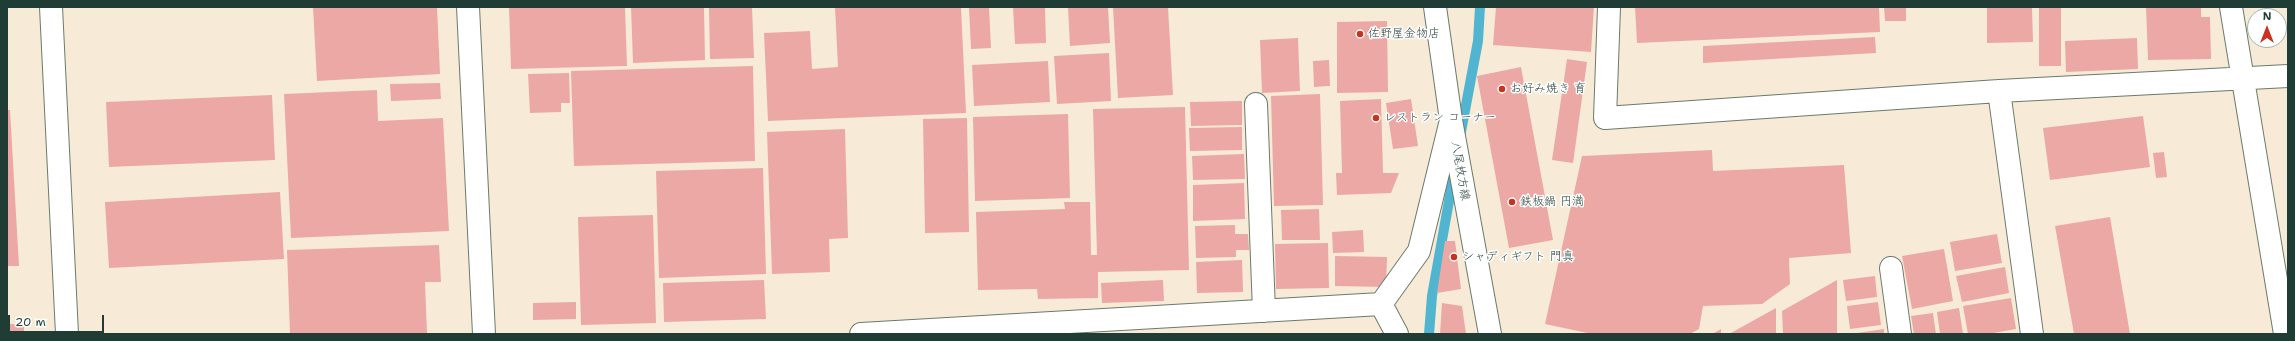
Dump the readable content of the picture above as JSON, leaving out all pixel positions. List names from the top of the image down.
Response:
{
  "streets": {
    "street": ["八尾枚方線"]
  },
  "places": [
    "佐野屋金物店",
    "お好み焼き 育",
    "レストラン コーナー",
    "鉄板鍋 円満",
    "シャディギフト 門真"
  ],
  "scale_bar": "20 m",
  "north": "top"
}
